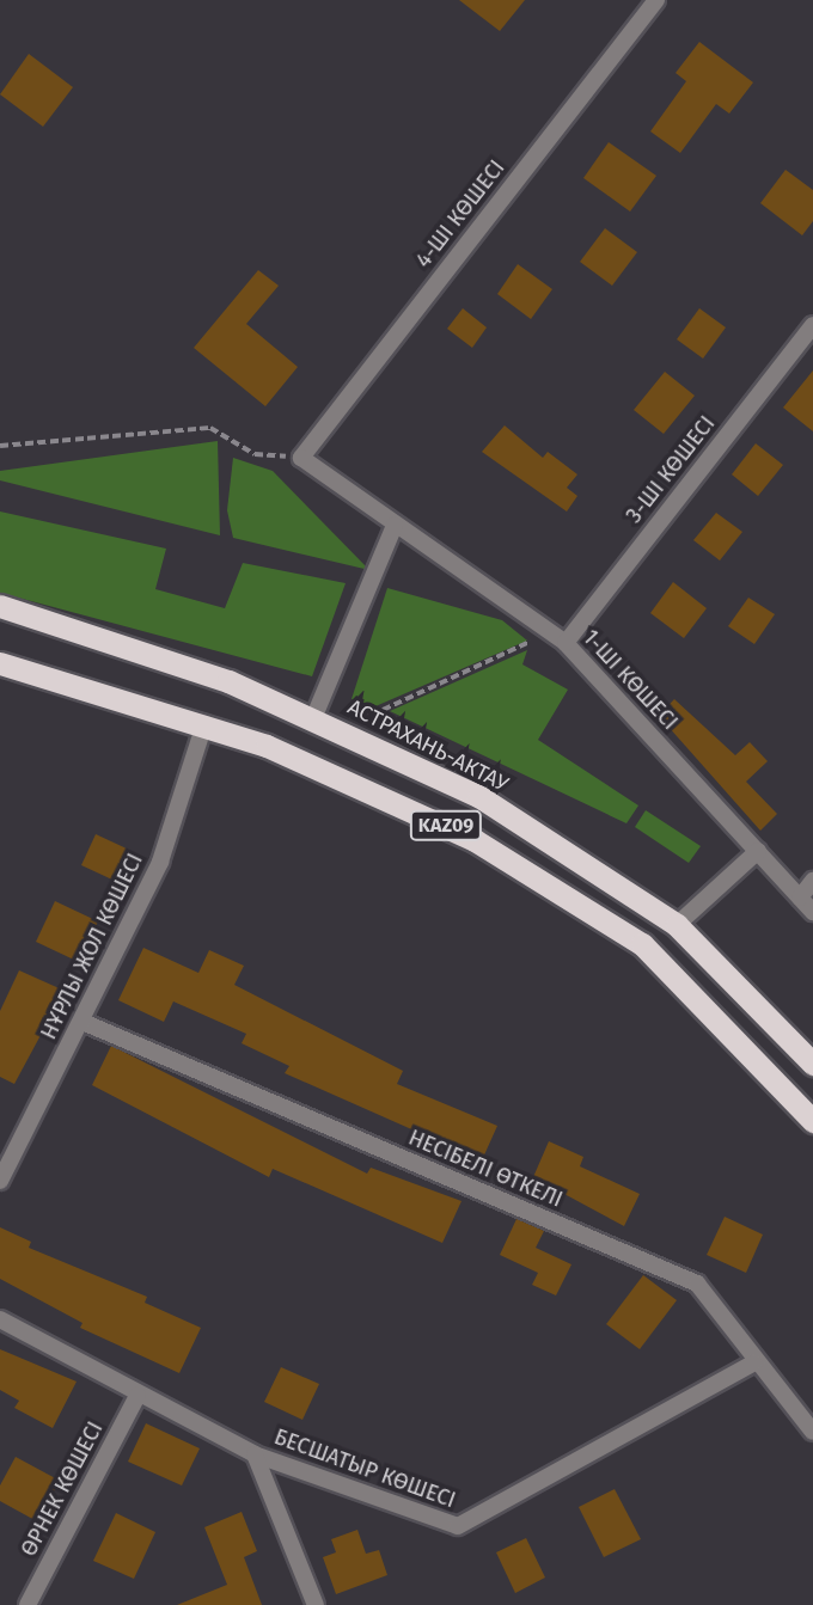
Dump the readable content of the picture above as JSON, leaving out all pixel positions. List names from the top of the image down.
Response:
{
  "streets": {
    "highway": ["АСТРАХАНЬ-АКТАУ", "KAZ09"],
    "street": [
      "4-ШI КӨШЕСІ",
      "3-ШI КӨШЕСІ",
      "1-ШI КӨШЕСІ",
      "НҰРЛЫ ЖОЛ КӨШЕСІ",
      "НЕСІБЕЛІ ӨТКЕЛІ",
      "БЕСШАТЫР КӨШЕСІ",
      "ӨРНЕК КӨШЕСІ"
    ]
  },
  "crossings": [
    ["4-ШI КӨШЕСІ", "1-ШI КӨШЕСІ"],
    ["3-ШI КӨШЕСІ", "1-ШI КӨШЕСІ"],
    ["KAZ09", "НҰРЛЫ ЖОЛ КӨШЕСІ"],
    ["НҰРЛЫ ЖОЛ КӨШЕСІ", "НЕСІБЕЛІ ӨТКЕЛІ"],
    ["НЕСІБЕЛІ ӨТКЕЛІ", "БЕСШАТЫР КӨШЕСІ"],
    ["БЕСШАТЫР КӨШЕСІ", "ӨРНЕК КӨШЕСІ"]
  ]
}
